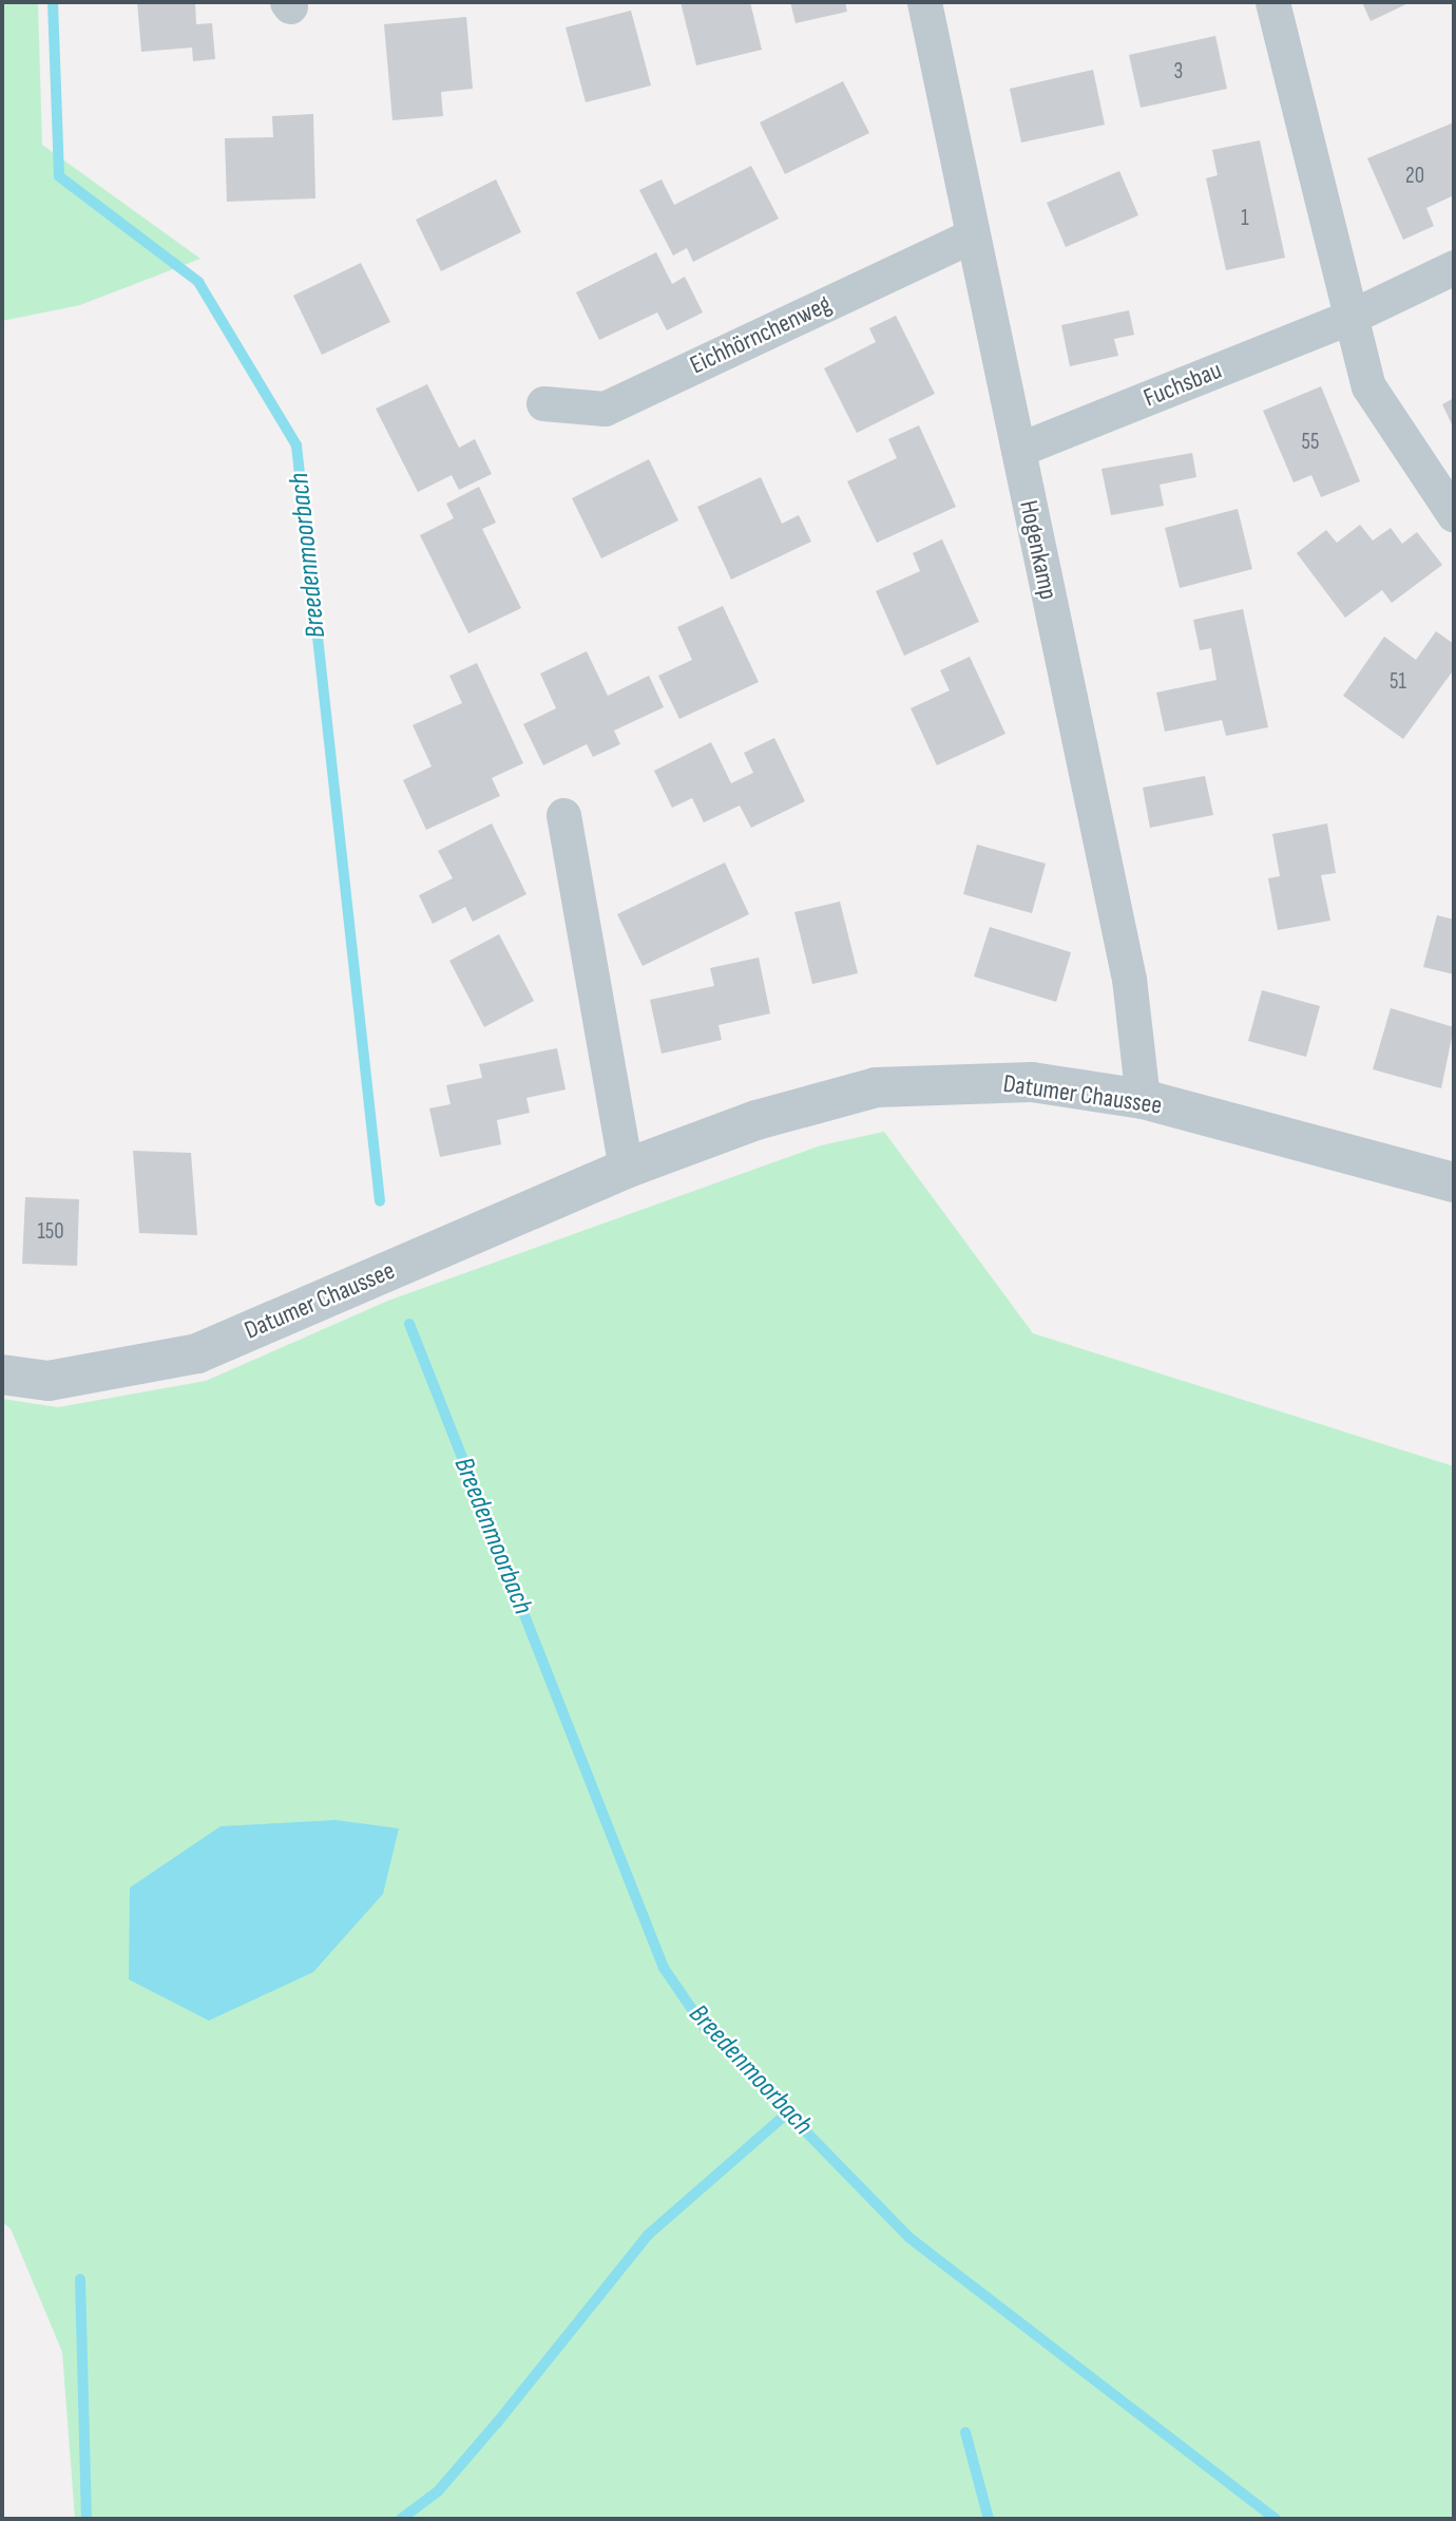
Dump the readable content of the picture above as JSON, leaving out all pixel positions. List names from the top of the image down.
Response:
{
  "streets": {
    "street": [
      "Eichhörnchenweg",
      "Fuchsbau",
      "Hogenkamp",
      "Datumer Chaussee"
    ]
  },
  "crossings": [
    ["Eichhörnchenweg", "Hogenkamp"],
    ["Fuchsbau", "Hogenkamp"],
    ["Hogenkamp", "Datumer Chaussee"]
  ],
  "water": ["Breedenmoorbach"],
  "house_numbers": [
    "3",
    "20",
    "1",
    "55",
    "51",
    "150"
  ]
}
